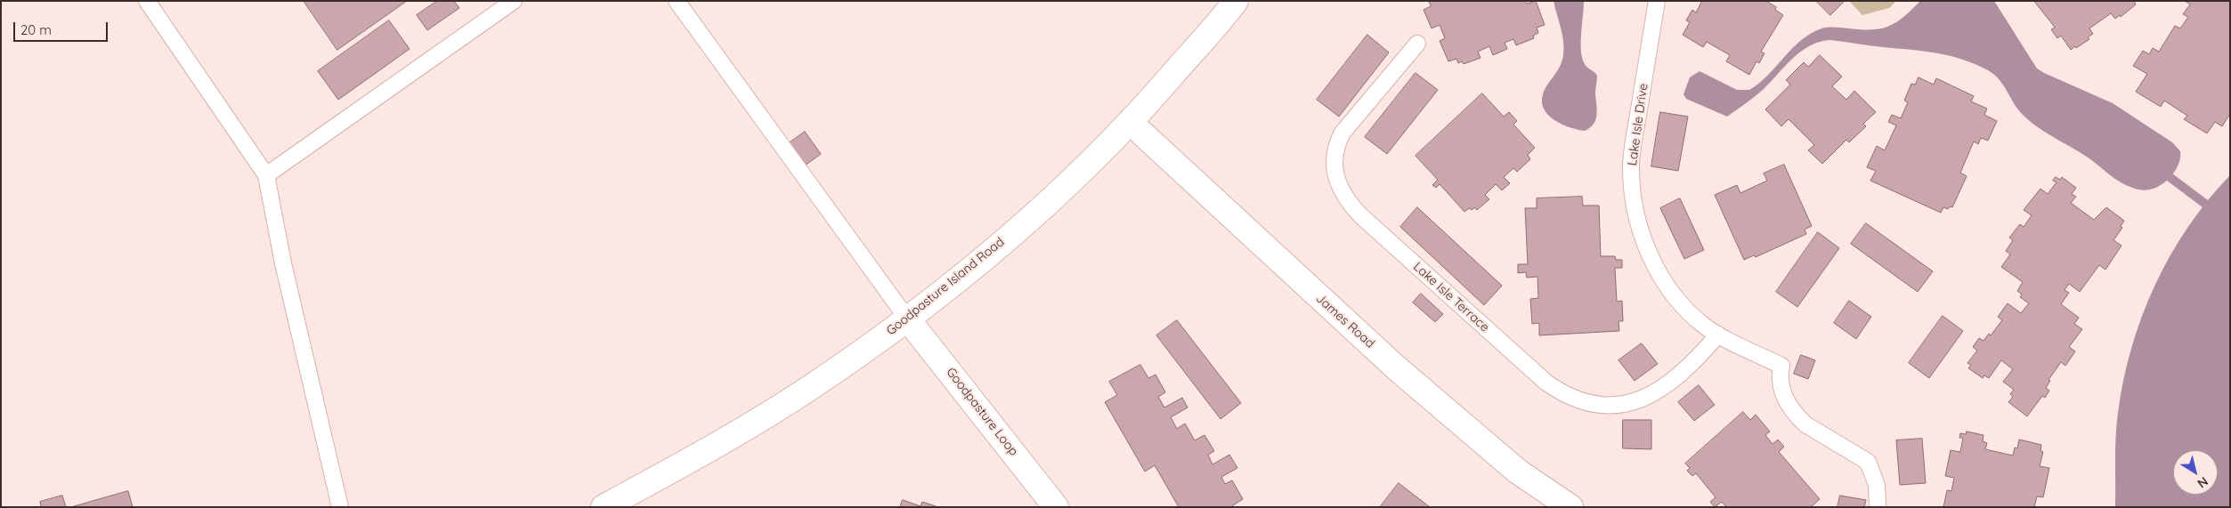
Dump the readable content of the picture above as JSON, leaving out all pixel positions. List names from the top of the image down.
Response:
{
  "streets": {
    "street": ["Goodpasture Island Road", "James Road", "Goodpasture Loop"],
    "lane": ["Lake Isle Drive", "Lake Isle Terrace"]
  },
  "crossings": [
    ["Lake Isle Drive", "Lake Isle Terrace"],
    ["Goodpasture Island Road", "James Road"],
    ["Goodpasture Island Road", "Goodpasture Loop"]
  ],
  "scale_bar": "20 m",
  "north": "bottom right"
}
